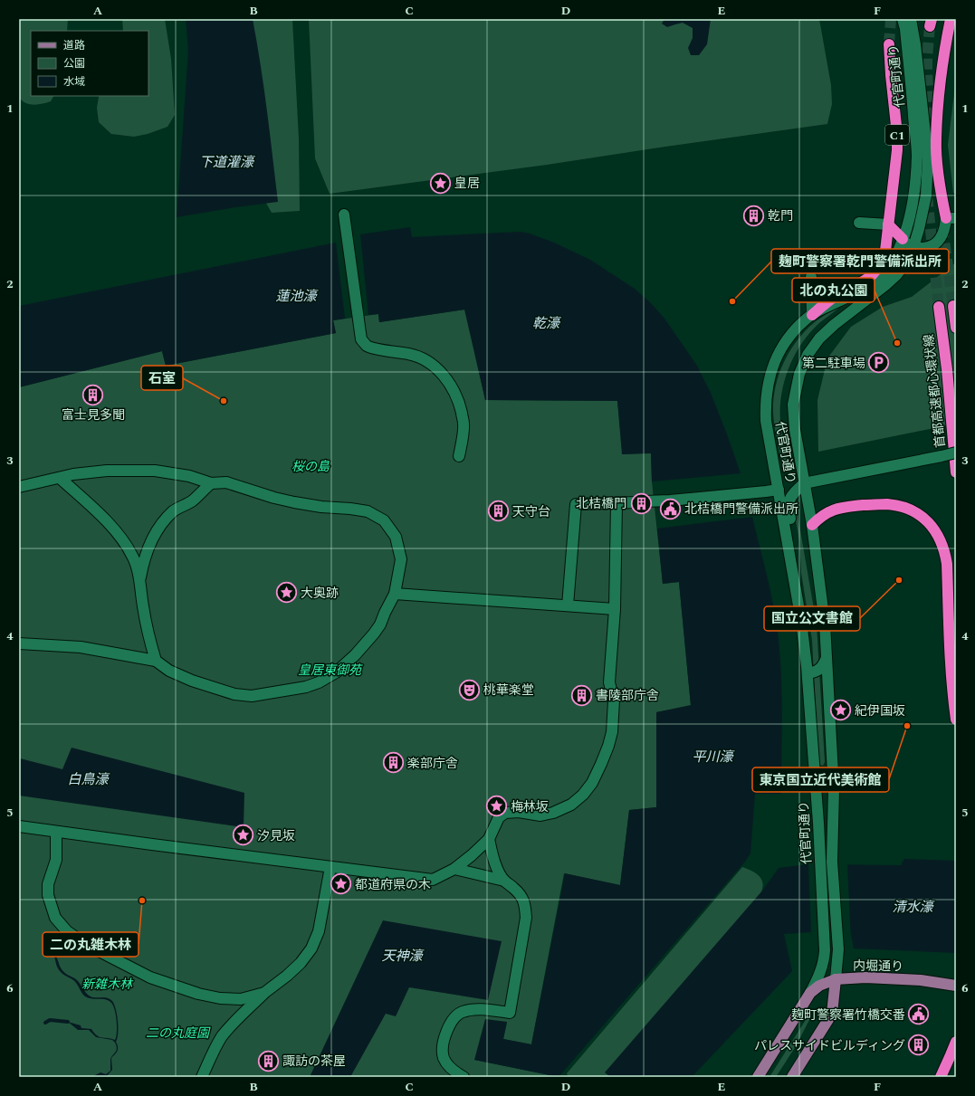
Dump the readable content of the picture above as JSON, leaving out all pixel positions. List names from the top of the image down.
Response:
{
  "streets": {
    "highway": ["C1", "首都高速都心環状線"],
    "main road": ["内堀通り"],
    "street": ["代官町通り"]
  },
  "crossings": [
    ["代官町通り", "C1"],
    ["代官町通り", "内堀通り"]
  ],
  "water": [
    "下道灌濠",
    "蓮池濠",
    "乾濠",
    "平川濠",
    "白鳥濠",
    "清水濠",
    "天神濠"
  ],
  "parks": [
    "桜の島",
    "皇居東御苑",
    "新雑木林",
    "二の丸庭園"
  ],
  "places": {
    "place": [
      "皇居",
      "大奥跡",
      "紀伊国坂",
      "梅林坂",
      "汐見坂",
      "都道府県の木"
    ],
    "building": [
      "乾門",
      "富士見多聞",
      "北桔橋門",
      "天守台",
      "書陵部庁舎",
      "楽部庁舎",
      "パレスサイドビルディング",
      "諏訪の茶屋"
    ],
    "other": [
      "麹町警察署乾門警備派出所",
      "北の丸公園",
      "石室",
      "国立公文書館",
      "東京国立近代美術館",
      "二の丸雑木林"
    ],
    "parking": ["第二駐車場"],
    "public building": ["北桔橋門警備派出所", "麹町警察署竹橋交番"],
    "theatre": ["桃華楽堂"]
  },
  "legend": ["道路", "公園", "水域"],
  "grid": {
    "columns": [
      "A",
      "B",
      "C",
      "D",
      "E",
      "F"
    ],
    "rows": [
      "1",
      "2",
      "3",
      "4",
      "5",
      "6"
    ]
  }
}
